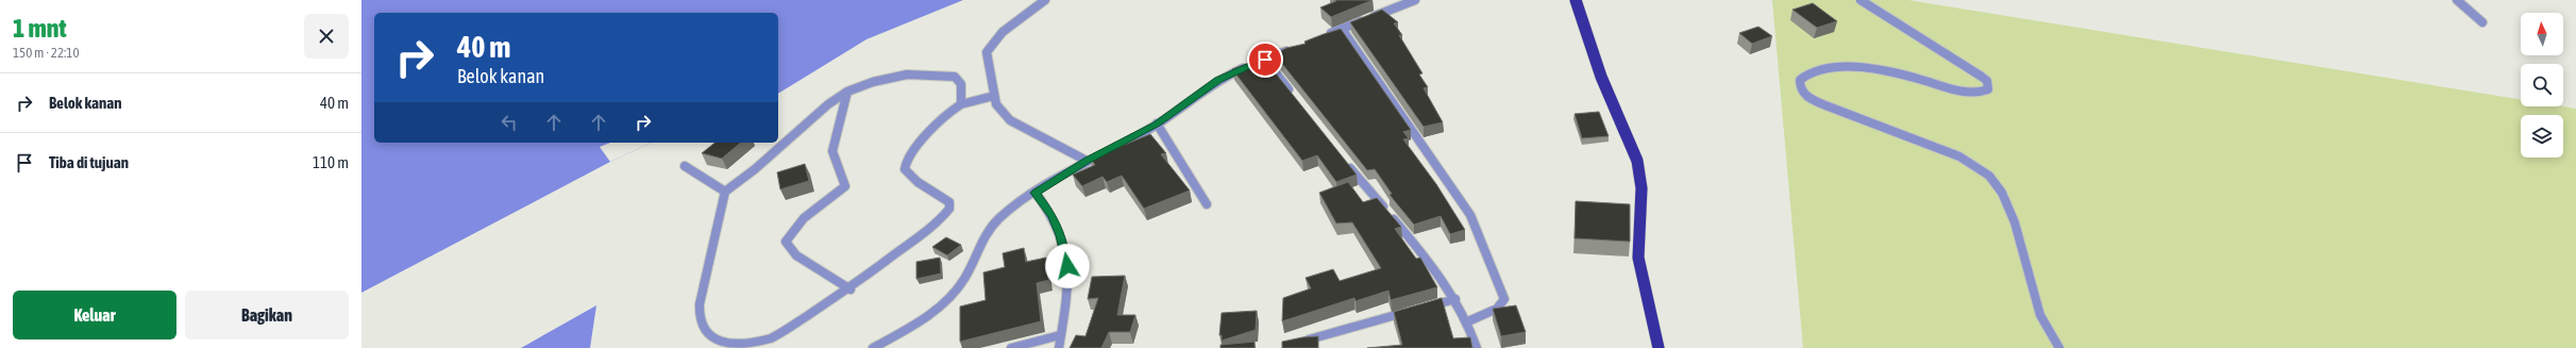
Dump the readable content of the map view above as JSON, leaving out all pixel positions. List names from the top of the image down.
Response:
{
  "north": "top",
  "page": {
    "heading": ["1 mnt", "150 m · 22:10"],
    "turn": ["40 m", "Belok kanan"],
    "list": [
      {
        "name": "Belok kanan",
        "value": "40 m"
      },
      {
        "name": "Tiba di tujuan",
        "value": "110 m"
      }
    ],
    "buttons": ["Keluar", "Bagikan"]
  }
}
